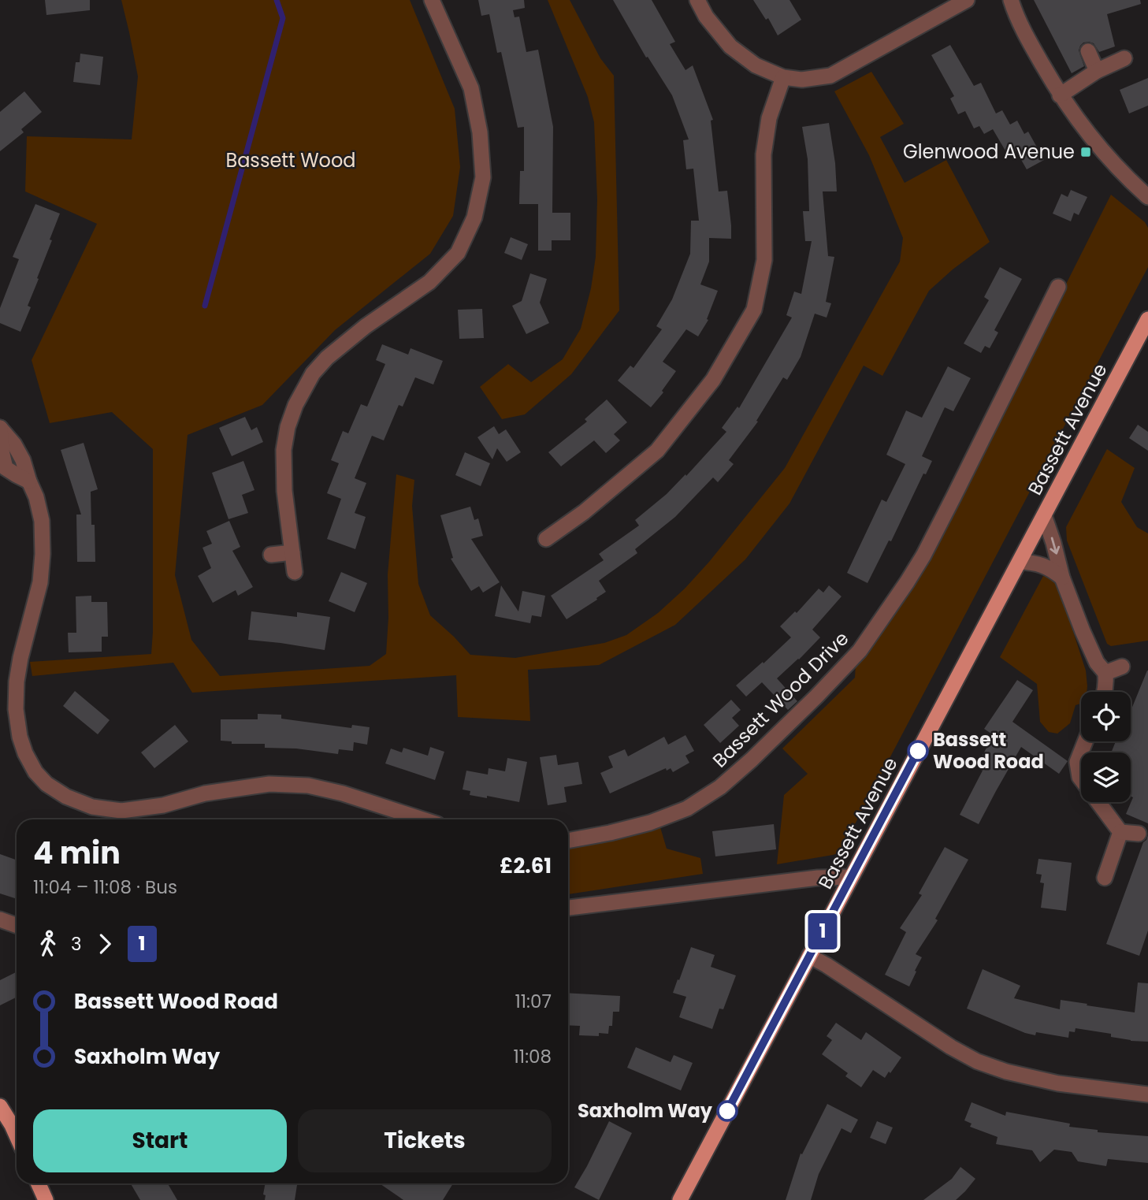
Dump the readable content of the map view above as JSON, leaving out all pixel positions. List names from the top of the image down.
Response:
{
  "streets": {
    "main road": ["Bassett Avenue"],
    "street": ["Bassett Wood Drive"]
  },
  "parks": ["Bassett Wood"],
  "places": {
    "transit": ["Glenwood Avenue"],
    "other": ["Bassett Wood Road", "Saxholm Way"]
  },
  "lines": ["bus line 1"],
  "page": {
    "on_map": "1",
    "heading": ["4 min", "11:04 – 11:08 · Bus", "£2.61"],
    "legs": ["3", "1"],
    "list": [
      {
        "name": "Bassett Wood Road",
        "value": "11:07"
      },
      {
        "name": "Saxholm Way",
        "value": "11:08"
      }
    ],
    "buttons": ["Start", "Tickets"]
  }
}
